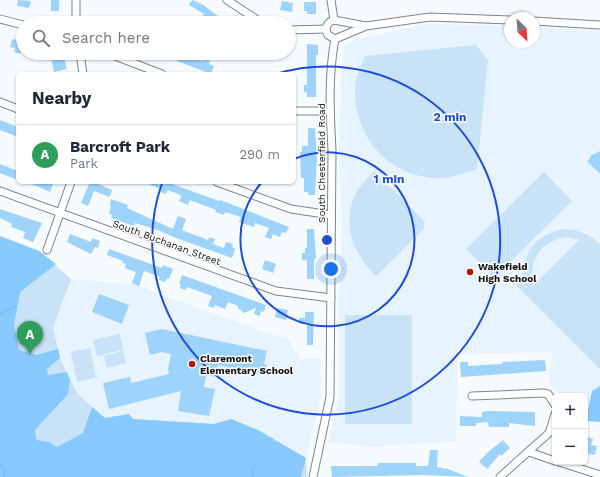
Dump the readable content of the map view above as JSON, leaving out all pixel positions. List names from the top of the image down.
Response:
{
  "streets": {
    "street": ["South Chesterfield Road", "South Buchanan Street"]
  },
  "crossings": [
    ["South Chesterfield Road", "South Buchanan Street"]
  ],
  "places": ["Wakefield High School", "Claremont Elementary School"],
  "north": "bottom right",
  "page": {
    "search": "Search here",
    "heading": "Nearby",
    "list": [
      {
        "mark": "A",
        "name": "Barcroft Park",
        "note": "Park",
        "value": "290 m"
      }
    ],
    "pins": "A",
    "map_buttons": ["+", "−"]
  },
  "rings": ["2 min", "1 min"]
}
